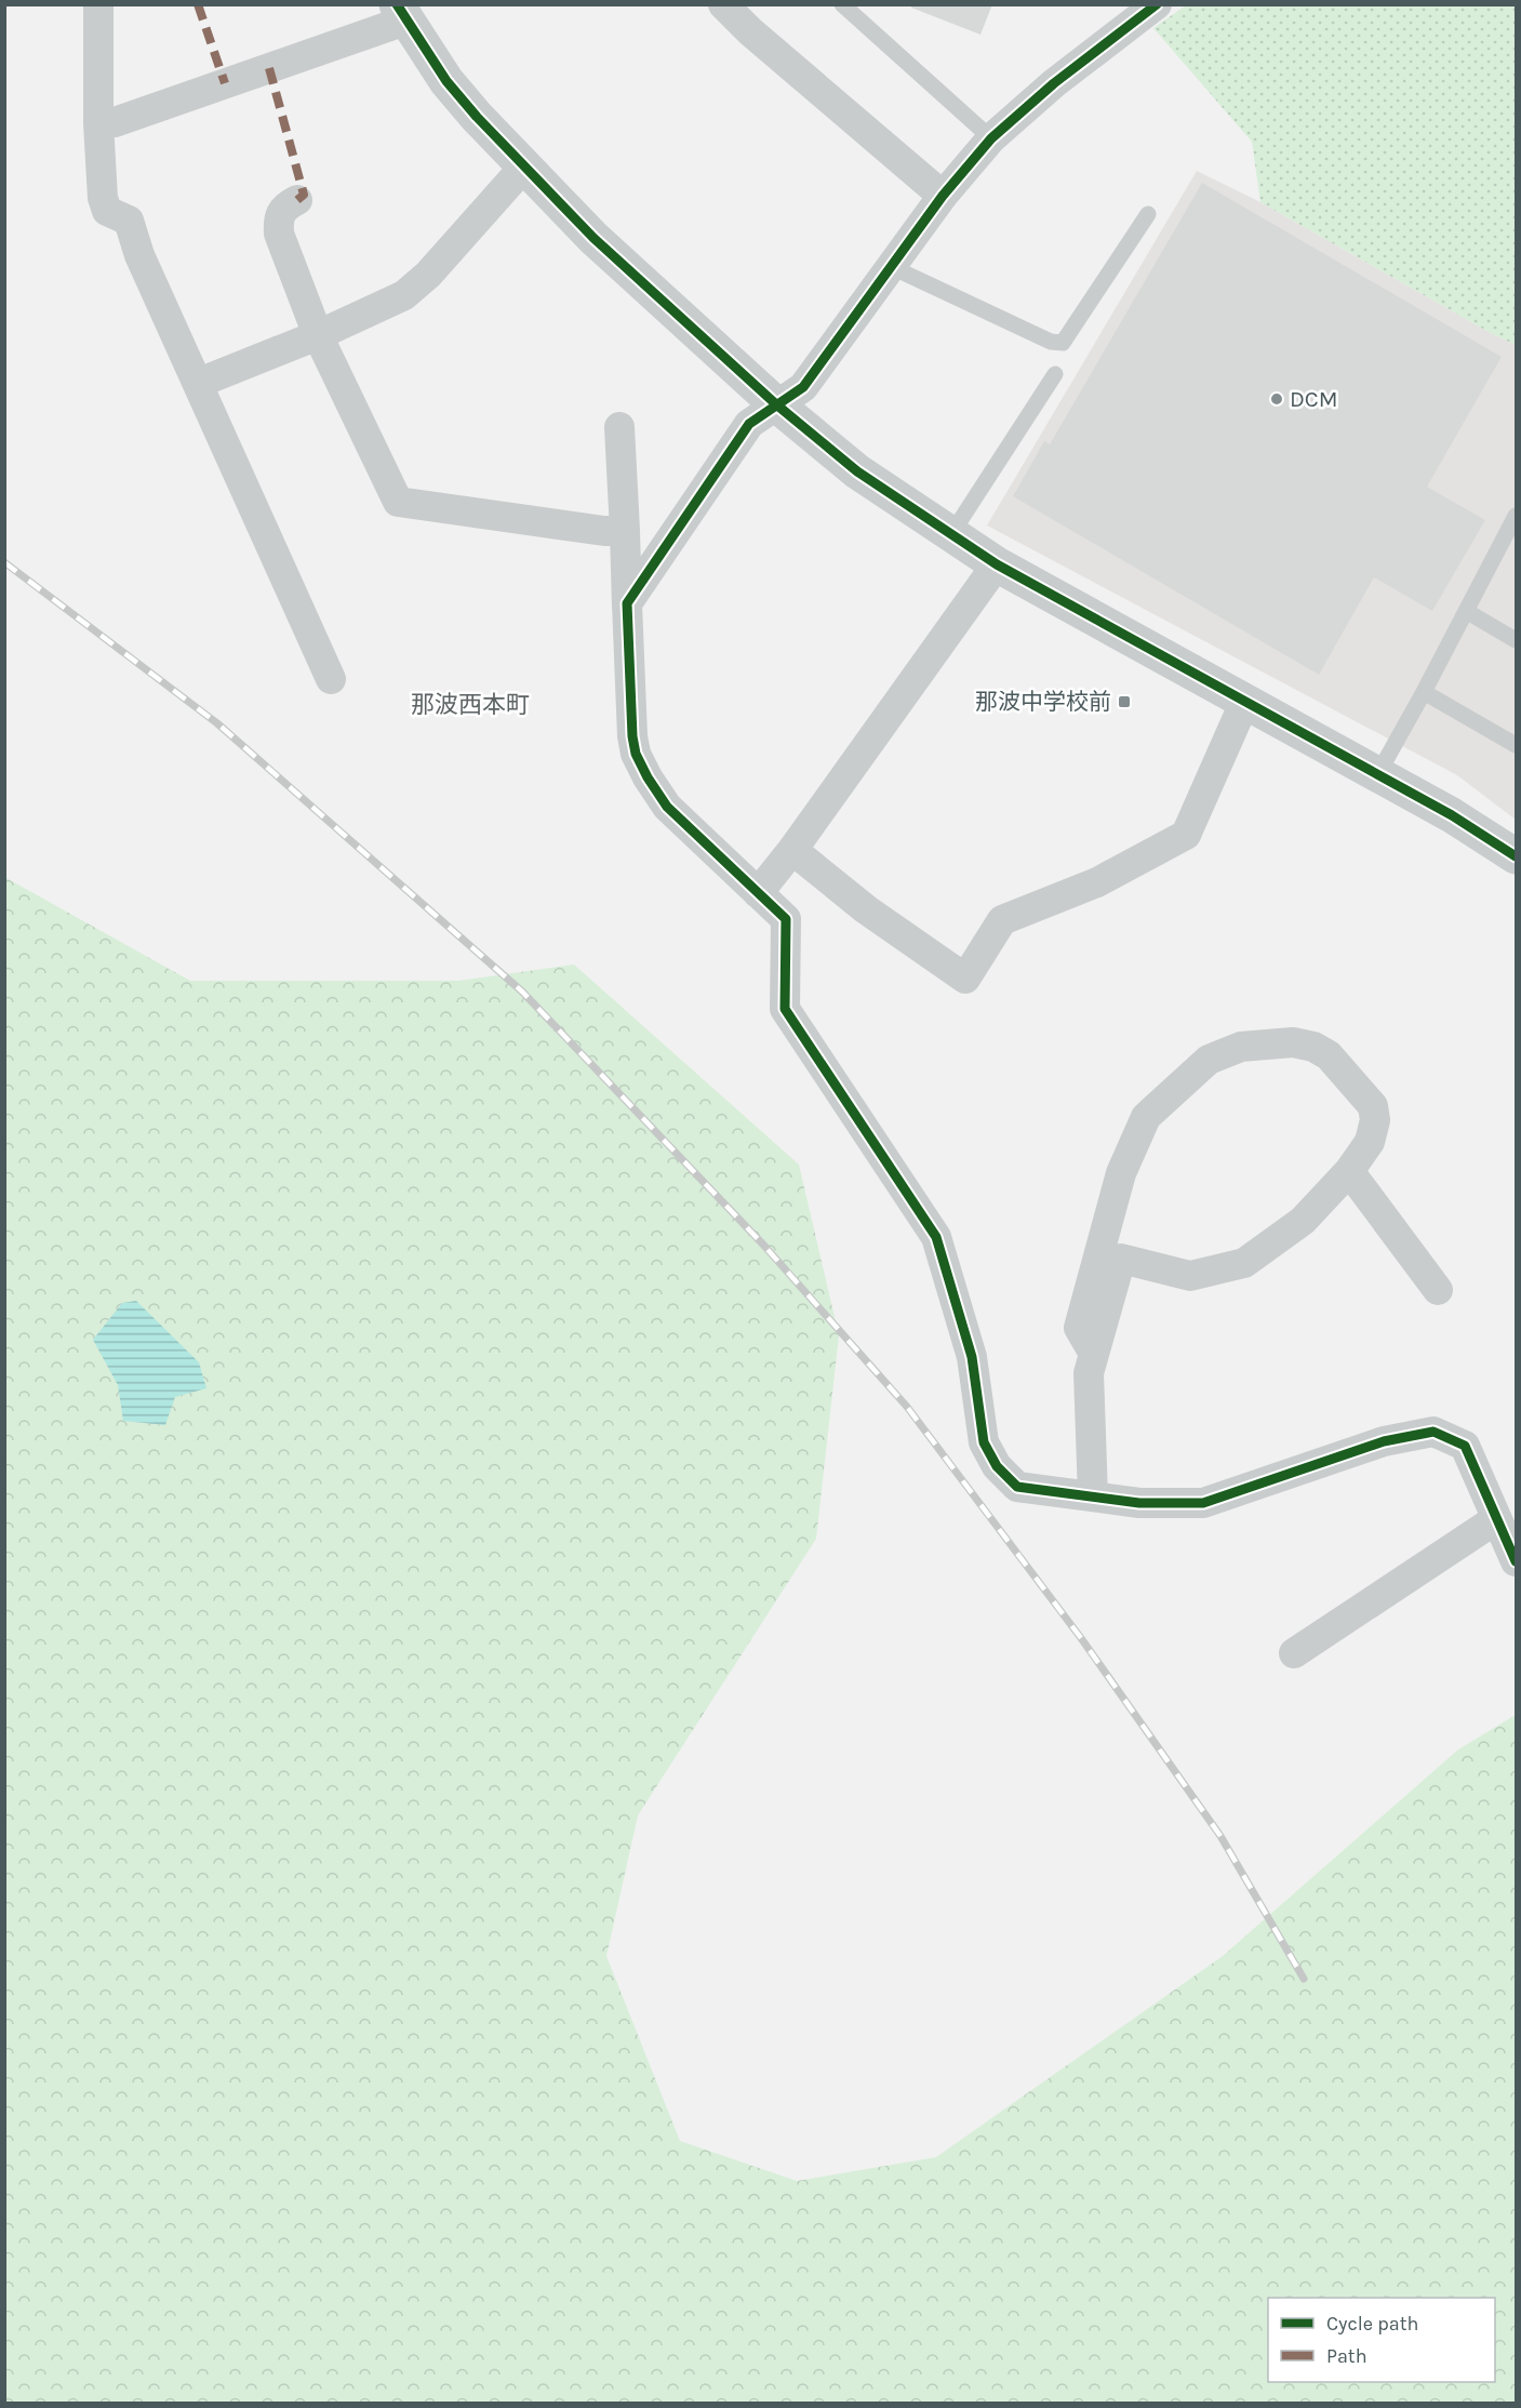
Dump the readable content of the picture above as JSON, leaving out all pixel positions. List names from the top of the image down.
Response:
{
  "districts": ["那波西本町"],
  "places": {
    "other": ["DCM"],
    "transit": ["那波中学校前"]
  },
  "legend": ["Cycle path", "Path"]
}
